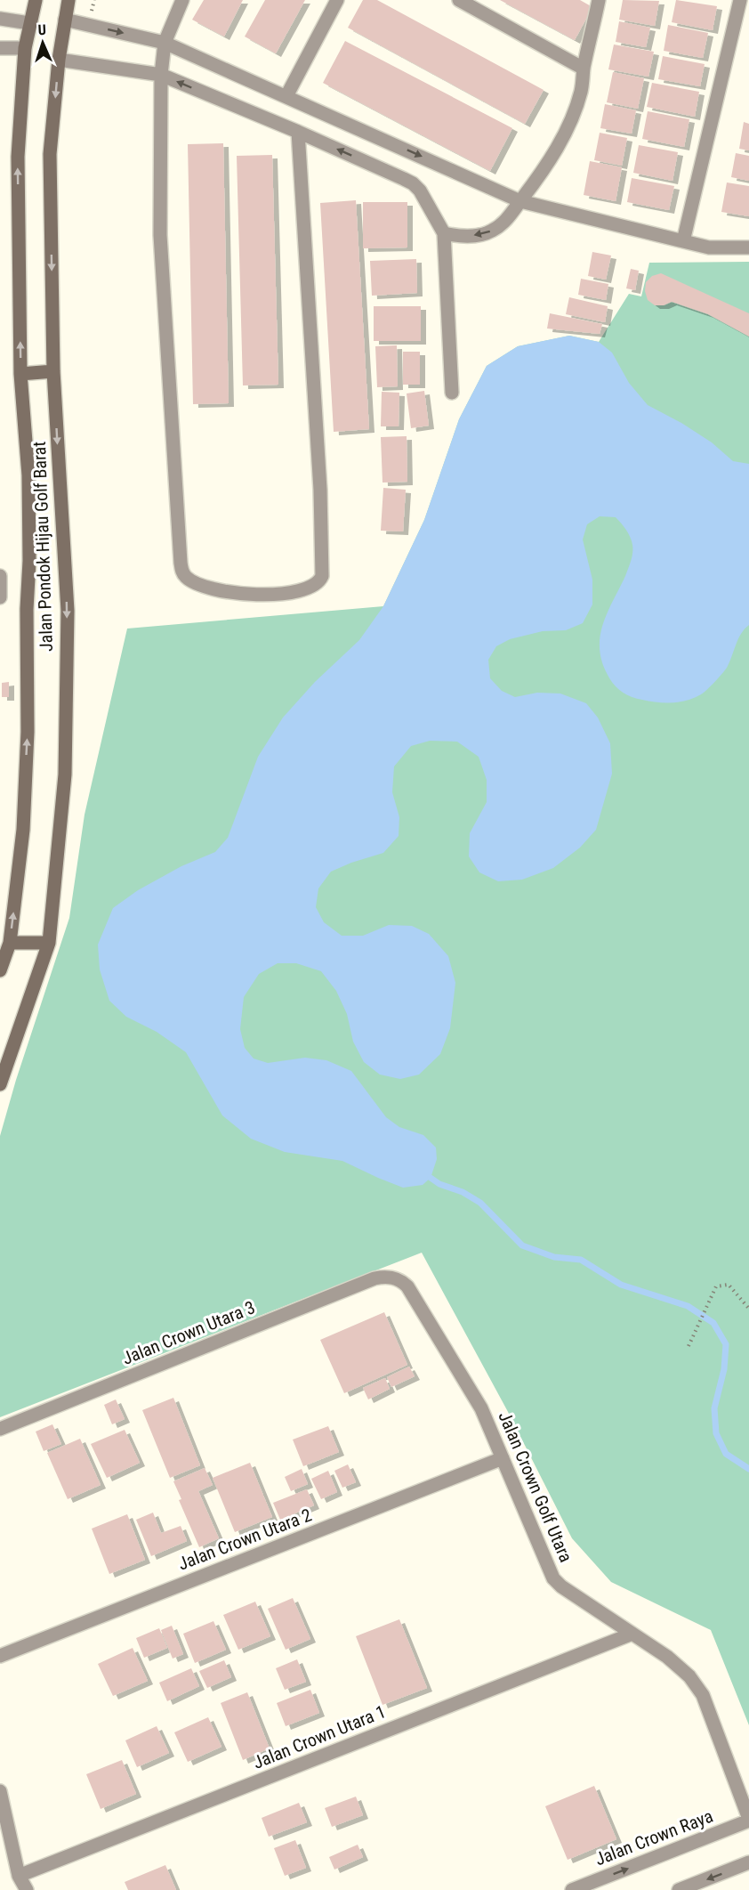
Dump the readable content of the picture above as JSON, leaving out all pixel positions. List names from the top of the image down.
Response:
{
  "streets": {
    "street": [
      "Jalan Pondok Hijau Golf Barat",
      "Jalan Crown Utara 3",
      "Jalan Crown Golf Utara",
      "Jalan Crown Utara 2",
      "Jalan Crown Utara 1",
      "Jalan Crown Raya"
    ]
  },
  "crossings": [
    ["Jalan Crown Utara 3", "Jalan Crown Golf Utara"],
    ["Jalan Crown Golf Utara", "Jalan Crown Utara 2"],
    ["Jalan Crown Golf Utara", "Jalan Crown Utara 1"],
    ["Jalan Crown Golf Utara", "Jalan Crown Raya"]
  ],
  "north": "top"
}
